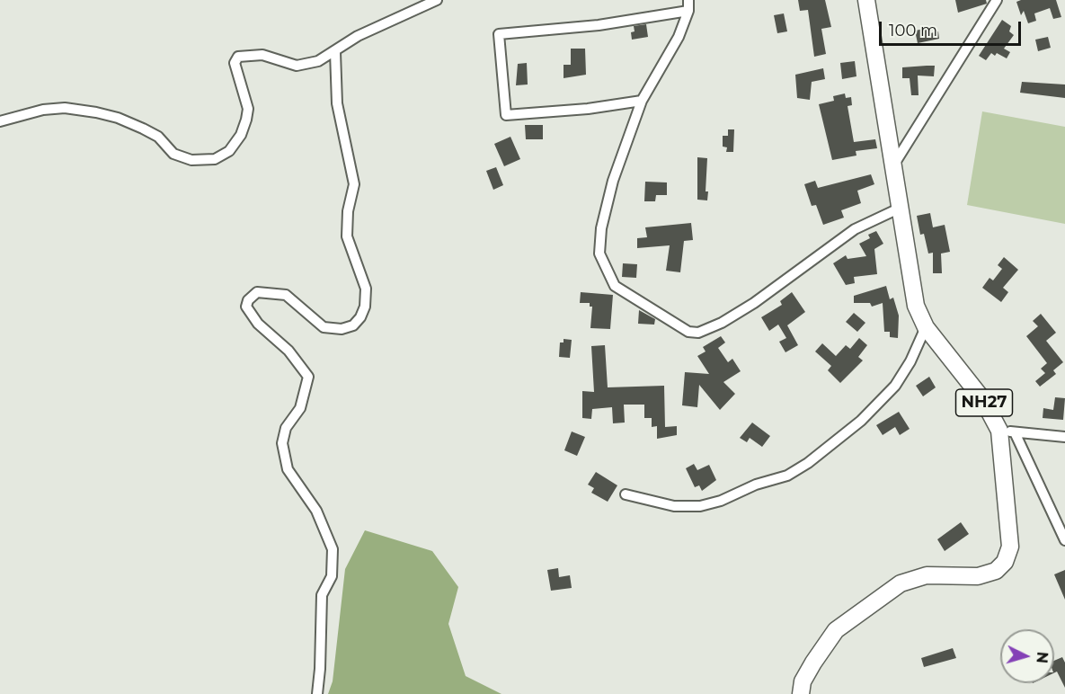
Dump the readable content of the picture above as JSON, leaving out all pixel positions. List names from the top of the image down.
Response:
{
  "streets": {
    "highway": ["NH27"]
  },
  "scale_bar": "100 m",
  "north": "right"
}
